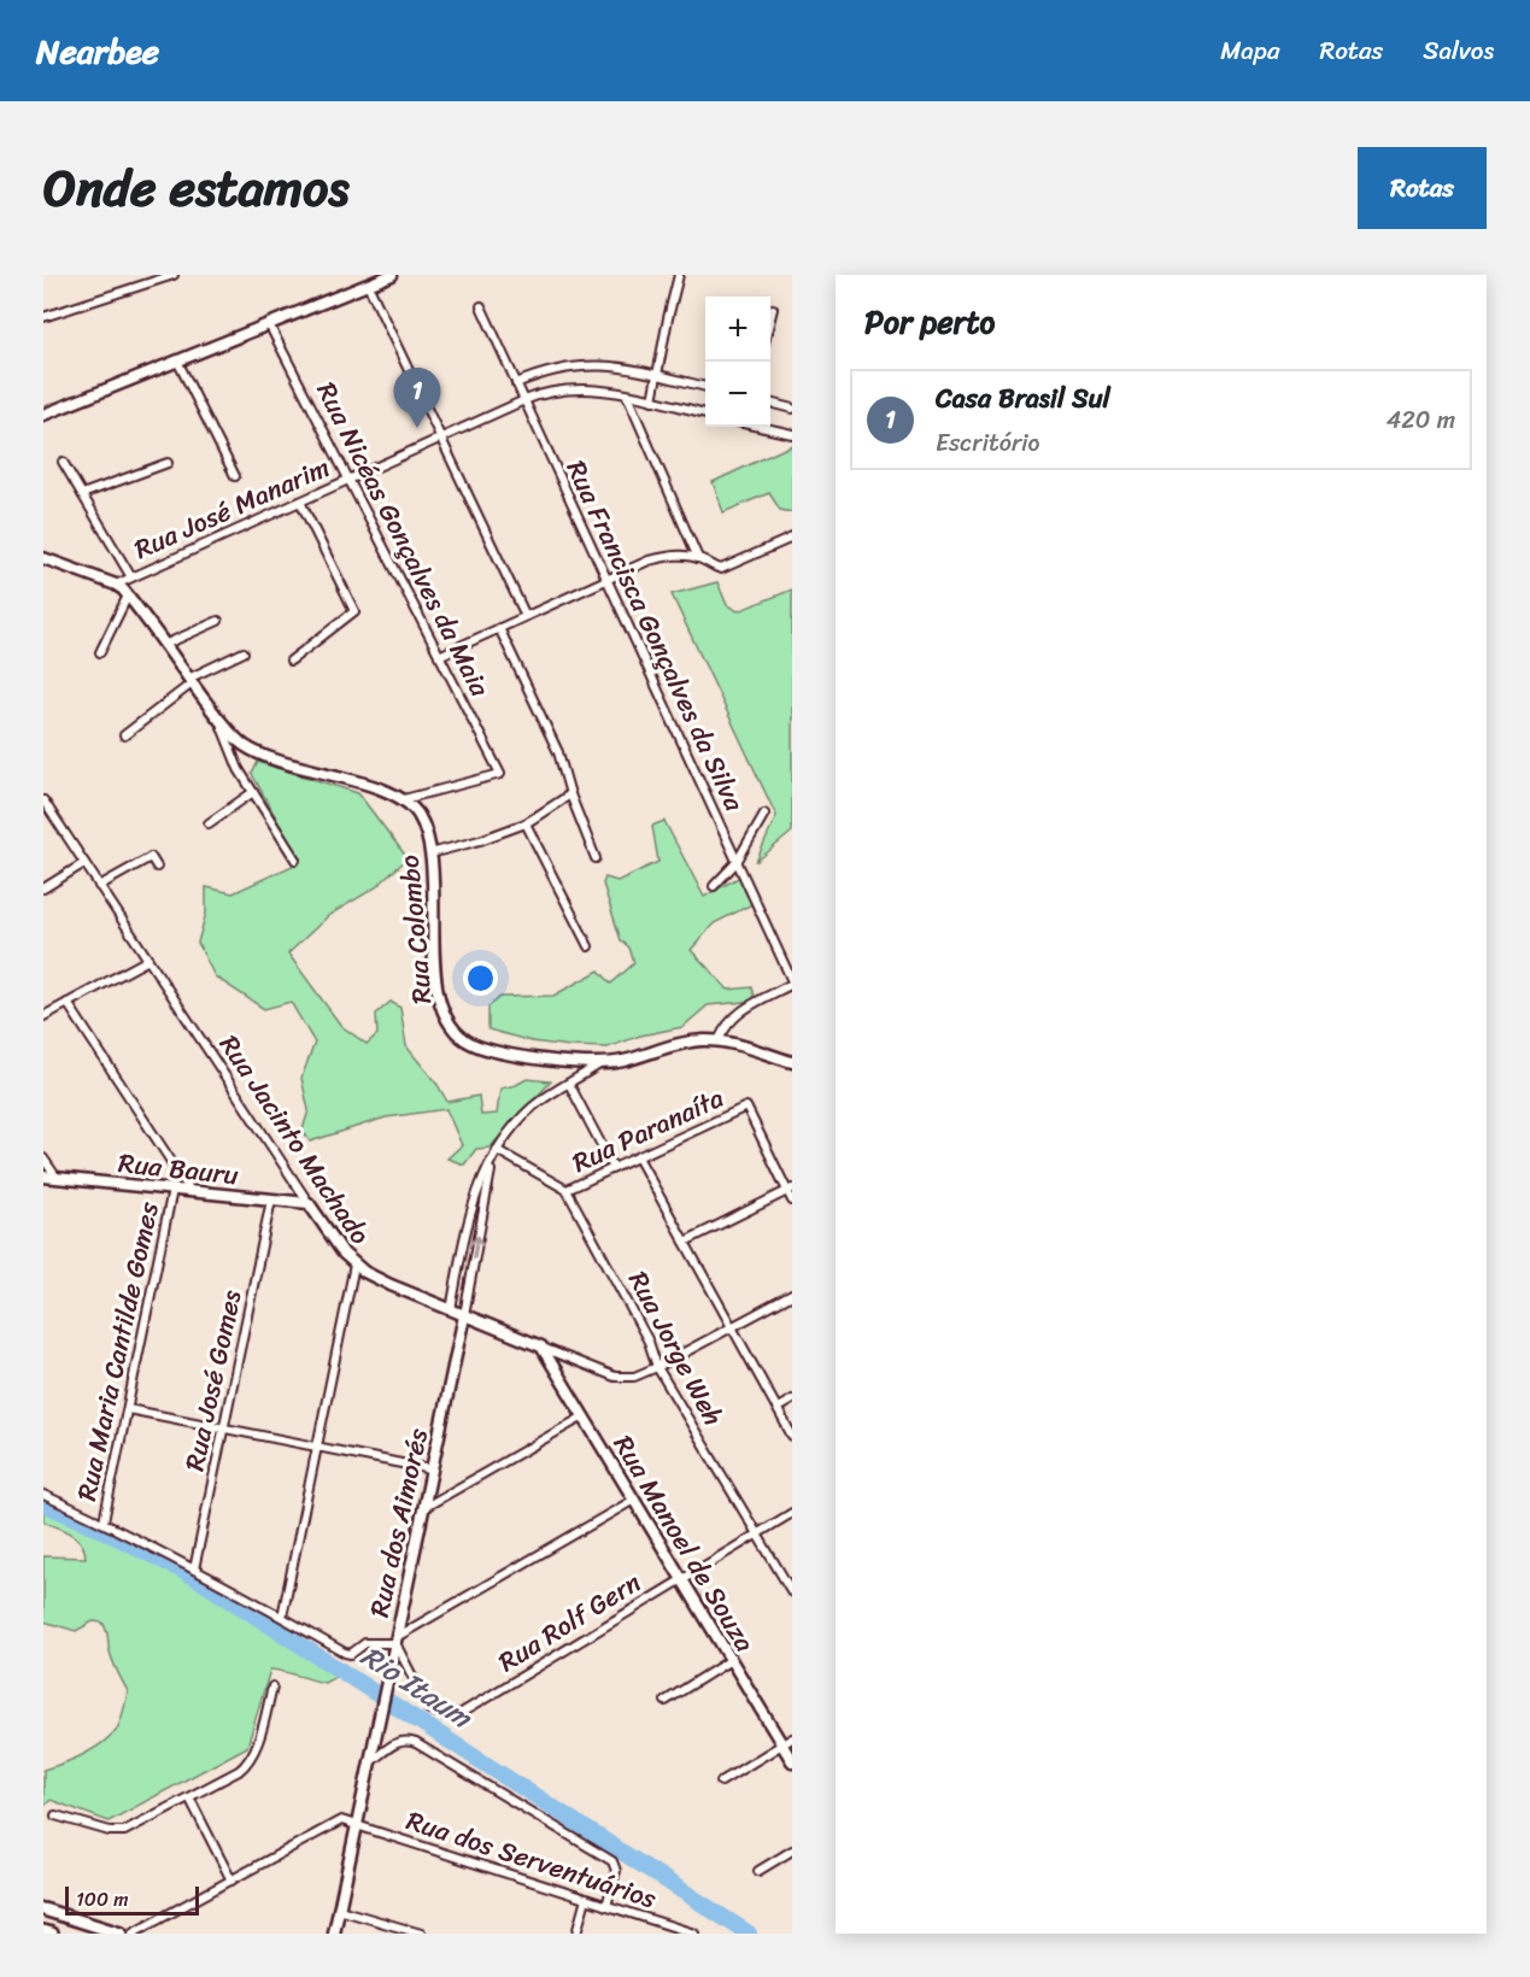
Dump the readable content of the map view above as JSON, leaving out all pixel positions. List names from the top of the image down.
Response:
{
  "streets": {
    "street": [
      "Rua José Manarim",
      "Rua Nicéas Gonçalves da Maia",
      "Rua Francisca Gonçalves da Silva",
      "Rua Colombo",
      "Rua Paranaíta",
      "Rua Jacinto Machado",
      "Rua Bauru",
      "Rua Jorge Weh",
      "Rua Maria Cantilde Gomes",
      "Rua José Gomes",
      "Rua dos Aimorés",
      "Rua Manoel de Souza",
      "Rua Rolf Gern",
      "Rua dos Serventuários"
    ]
  },
  "crossings": [
    ["Rua José Manarim", "Rua Nicéas Gonçalves da Maia"],
    ["Rua José Manarim", "Rua Francisca Gonçalves da Silva"],
    ["Rua Nicéas Gonçalves da Maia", "Rua Colombo"],
    ["Rua Colombo", "Rua dos Aimorés"],
    ["Rua Paranaíta", "Rua Jorge Weh"],
    ["Rua Jacinto Machado", "Rua Bauru"],
    ["Rua Jacinto Machado", "Rua Jorge Weh"],
    ["Rua Jacinto Machado", "Rua dos Aimorés"],
    ["Rua Jacinto Machado", "Rua Manoel de Souza"],
    ["Rua Bauru", "Rua Maria Cantilde Gomes"],
    ["Rua Bauru", "Rua José Gomes"],
    ["Rua Jorge Weh", "Rua Rolf Gern"],
    ["Rua dos Aimorés", "Rua Rolf Gern"],
    ["Rua dos Aimorés", "Rua dos Serventuários"],
    ["Rua Manoel de Souza", "Rua Rolf Gern"]
  ],
  "water": ["Rio Itaum"],
  "scale_bar": "100 m",
  "page": {
    "header": "Nearbee",
    "nav": ["Mapa", "Rotas", "Salvos"],
    "title": "Onde estamos",
    "buttons": "Rotas",
    "heading": "Por perto",
    "map_buttons": ["+", "−"],
    "pins": "1",
    "list": [
      {
        "mark": "1",
        "name": "Casa Brasil Sul",
        "note": "Escritório",
        "value": "420 m"
      }
    ],
    "scale": "100 m"
  }
}
